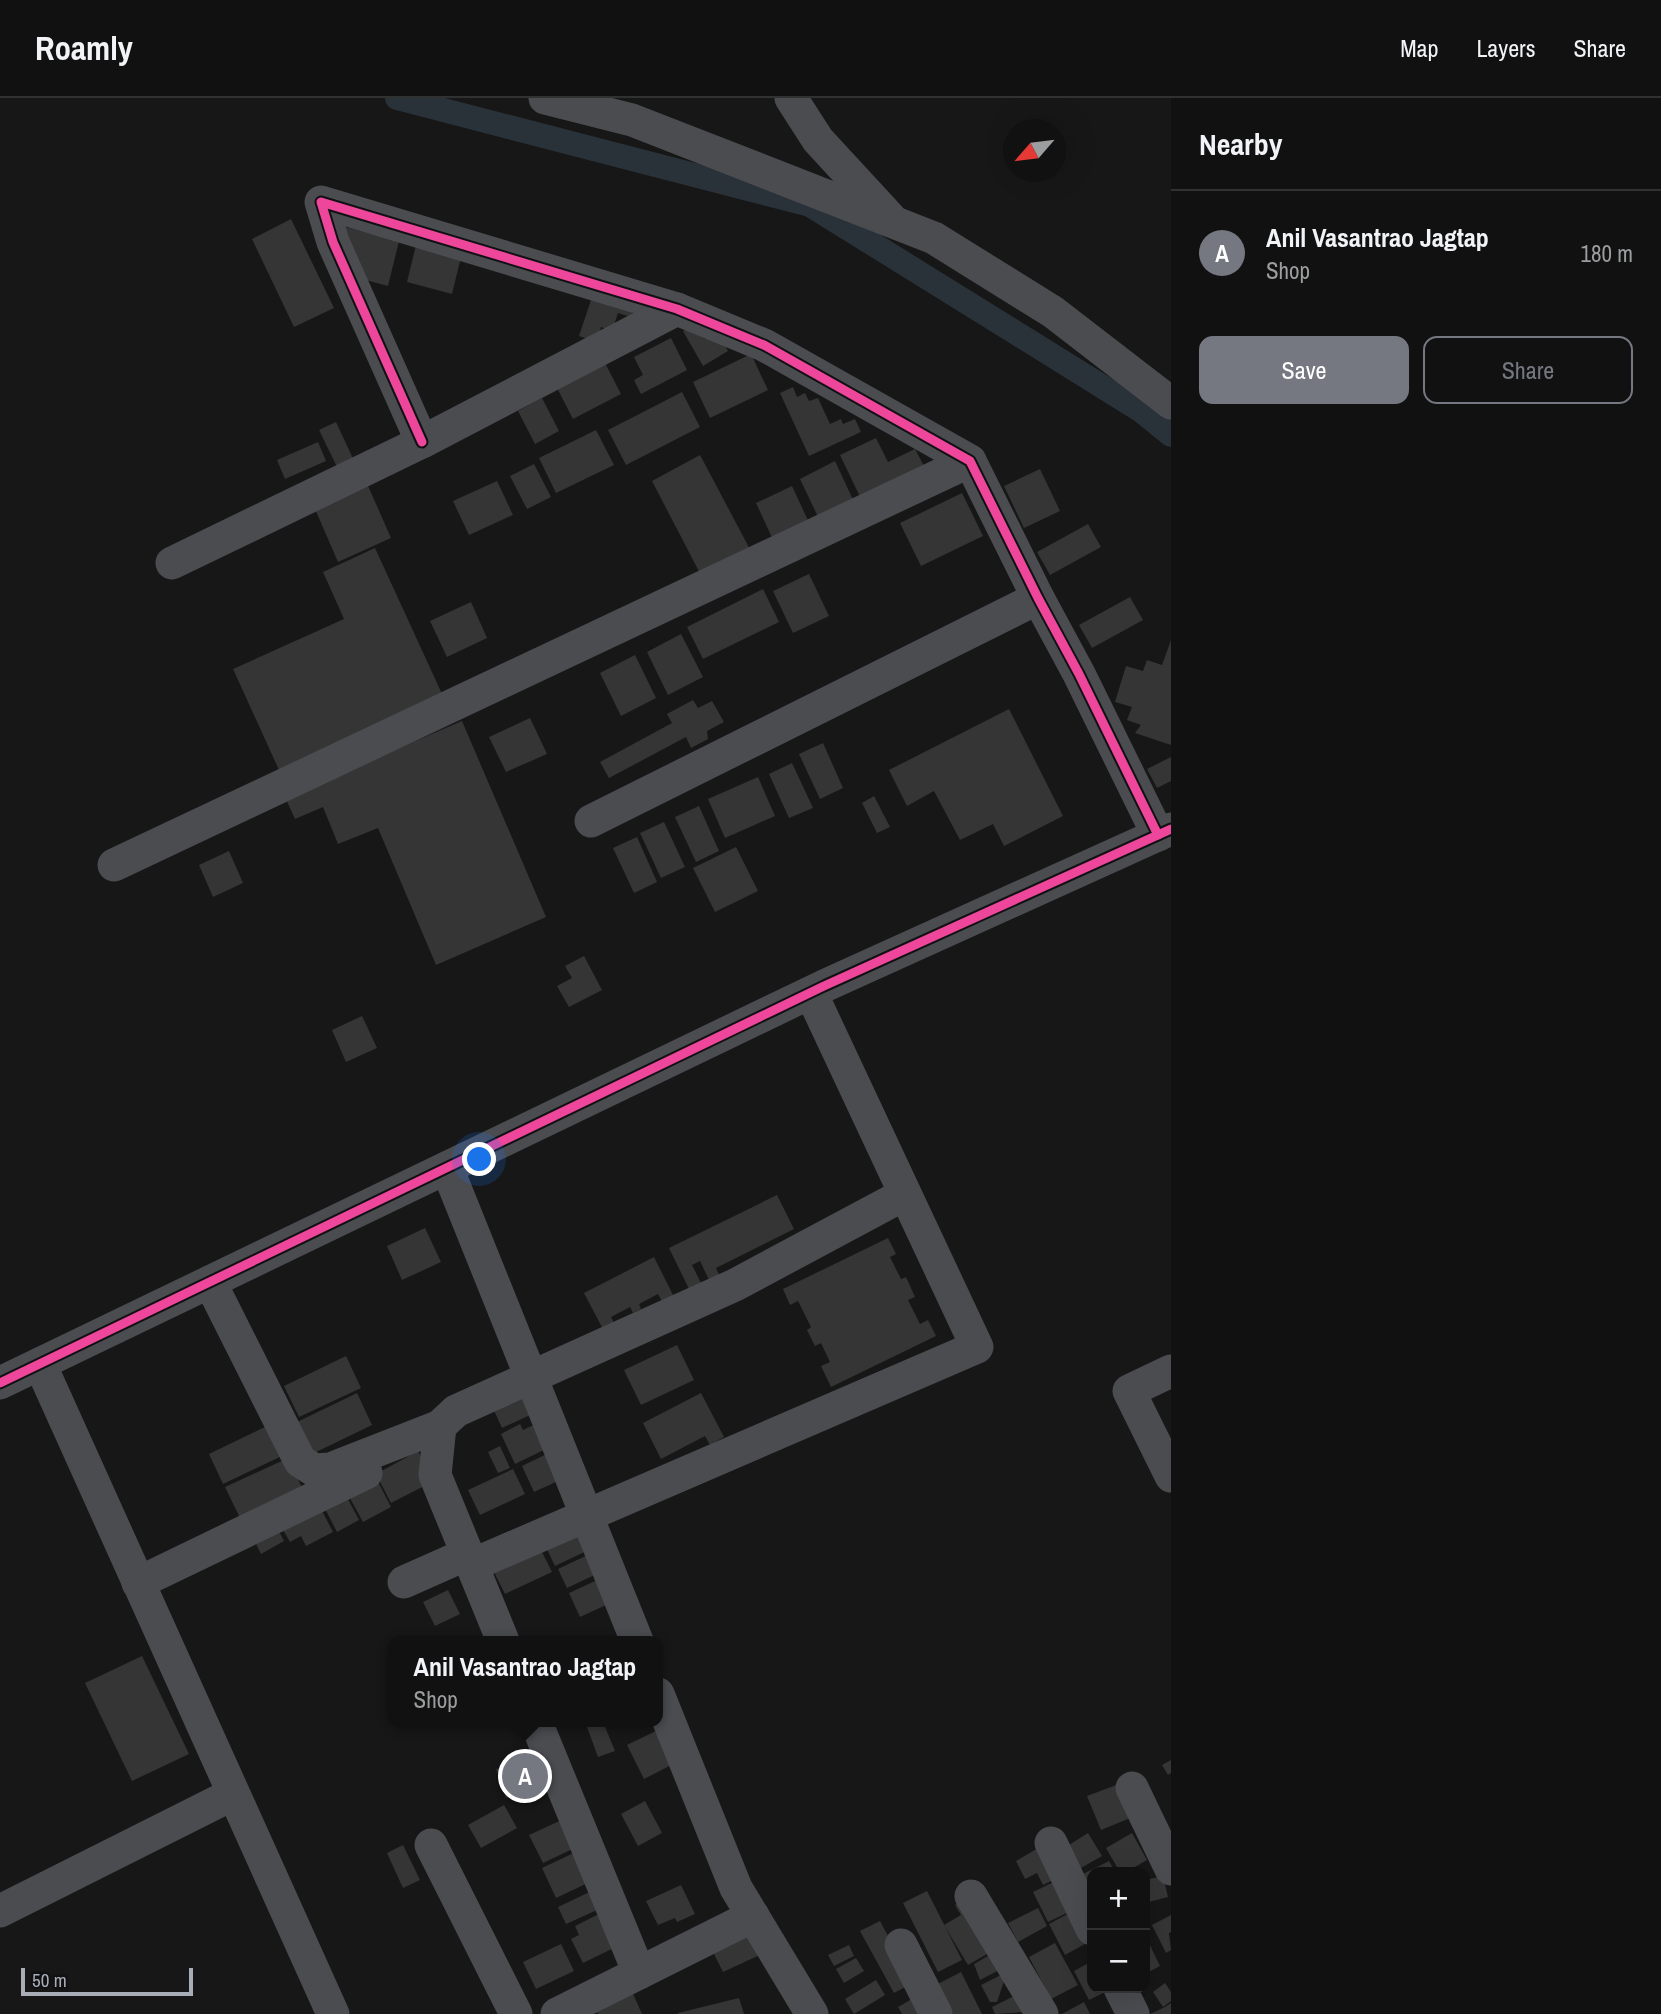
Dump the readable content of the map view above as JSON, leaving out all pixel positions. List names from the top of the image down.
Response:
{
  "scale_bar": "50 m",
  "north": "bottom left",
  "page": {
    "header": "Roamly",
    "nav": ["Map", "Layers", "Share"],
    "heading": "Nearby",
    "list": [
      {
        "mark": "A",
        "name": "Anil Vasantrao Jagtap",
        "note": "Shop",
        "value": "180 m"
      }
    ],
    "buttons": ["Save", "Share"],
    "popup": ["Anil Vasantrao Jagtap", "Shop"],
    "pins": "A",
    "map_buttons": ["+", "−"],
    "scale": "50 m"
  }
}
